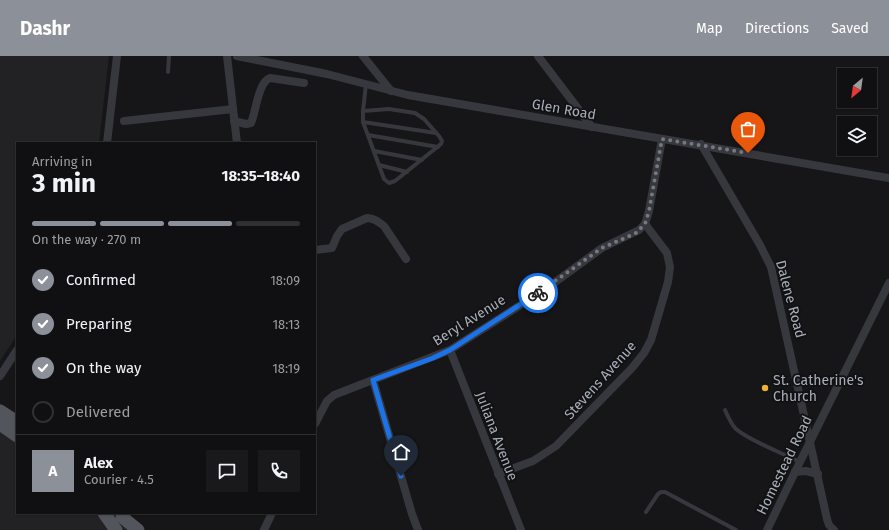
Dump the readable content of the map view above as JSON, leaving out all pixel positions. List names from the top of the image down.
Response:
{
  "streets": {
    "street": [
      "Glen Road",
      "Dalene Road",
      "Beryl Avenue",
      "Stevens Avenue",
      "Juliana Avenue",
      "Homestead Road"
    ]
  },
  "crossings": [
    ["Glen Road", "Dalene Road"],
    ["Dalene Road", "Homestead Road"],
    ["Beryl Avenue", "Stevens Avenue"],
    ["Beryl Avenue", "Juliana Avenue"],
    ["Stevens Avenue", "Juliana Avenue"]
  ],
  "places": ["St. Catherine's Church"],
  "north": "bottom left",
  "page": {
    "header": "Dashr",
    "nav": ["Map", "Directions", "Saved"],
    "heading": ["3 min", "Arriving in", "18:35–18:40"],
    "panel": ["Alex", "Courier · 4.5"],
    "bar": "On the way · 270 m",
    "list": [
      ["Confirmed", "18:09"],
      ["Preparing", "18:13"],
      ["On the way", "18:19"],
      "Delivered"
    ],
    "round": "A"
  }
}
